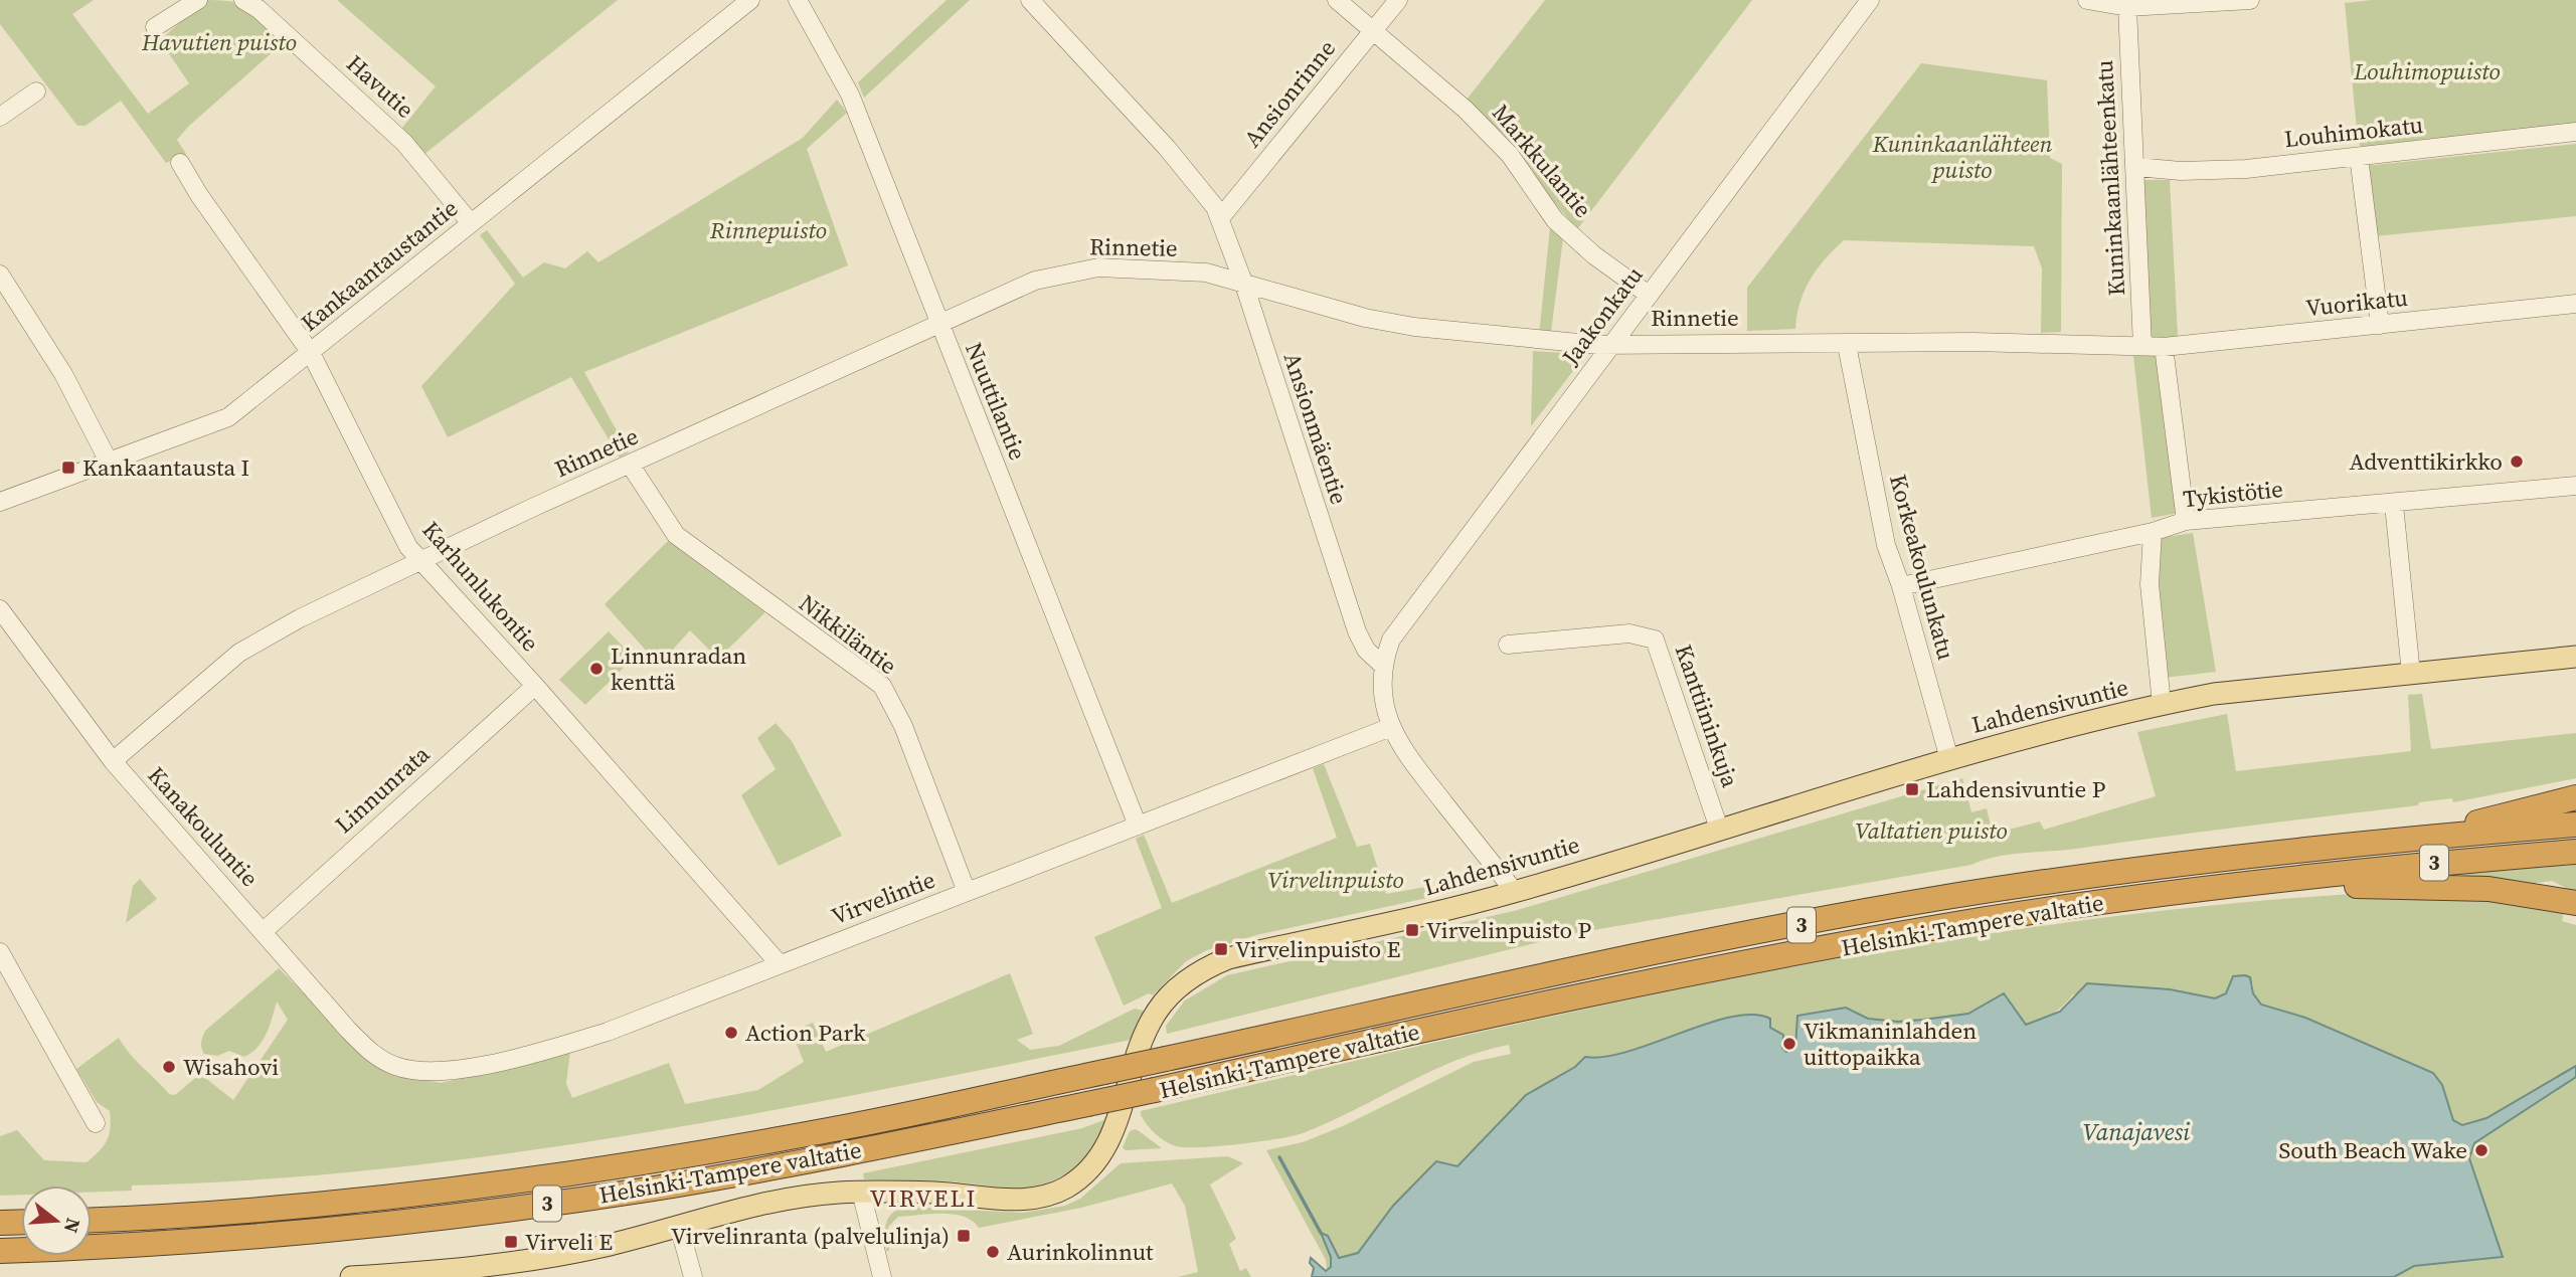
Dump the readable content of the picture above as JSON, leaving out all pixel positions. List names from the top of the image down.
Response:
{
  "streets": {
    "highway": ["3", "Helsinki-Tampere valtatie"],
    "main road": ["Lahdensivuntie"],
    "street": [
      "Havutie",
      "Ansionrinne",
      "Louhimokatu",
      "Markkulantie",
      "Kuninkaanlähteenkatu",
      "Rinnetie",
      "Kankaantaustantie",
      "Vuorikatu",
      "Jaakonkatu",
      "Nuuttilantie",
      "Ansionmäentie",
      "Tykistötie",
      "Korkeakoulunkatu",
      "Karhunlukontie",
      "Nikkiläntie",
      "Kanttiininkuja",
      "Linnunrata",
      "Kanakouluntie",
      "Virvelintie"
    ]
  },
  "crossings": [
    ["Havutie", "Kankaantaustantie"],
    ["Ansionrinne", "Markkulantie"],
    ["Ansionrinne", "Ansionmäentie"],
    ["Louhimokatu", "Kuninkaanlähteenkatu"],
    ["Markkulantie", "Jaakonkatu"],
    ["Kuninkaanlähteenkatu", "Rinnetie"],
    ["Kuninkaanlähteenkatu", "Vuorikatu"],
    ["Rinnetie", "Vuorikatu"],
    ["Rinnetie", "Jaakonkatu"],
    ["Rinnetie", "Nuuttilantie"],
    ["Rinnetie", "Ansionmäentie"],
    ["Rinnetie", "Korkeakoulunkatu"],
    ["Rinnetie", "Karhunlukontie"],
    ["Rinnetie", "Nikkiläntie"],
    ["Rinnetie", "Kanakouluntie"],
    ["Kankaantaustantie", "Karhunlukontie"],
    ["Jaakonkatu", "Ansionmäentie"],
    ["Nuuttilantie", "Virvelintie"],
    ["Tykistötie", "Korkeakoulunkatu"],
    ["Korkeakoulunkatu", "Lahdensivuntie"],
    ["Karhunlukontie", "Linnunrata"],
    ["Karhunlukontie", "Virvelintie"],
    ["Nikkiläntie", "Virvelintie"],
    ["Lahdensivuntie", "Kanttiininkuja"],
    ["Linnunrata", "Kanakouluntie"],
    ["Kanakouluntie", "Virvelintie"]
  ],
  "districts": ["VIRVELI"],
  "water": ["Vanajavesi"],
  "parks": [
    "Havutien puisto",
    "Louhimopuisto",
    "Kuninkaanlähteen puisto",
    "Rinnepuisto",
    "Valtatien puisto",
    "Virvelinpuisto"
  ],
  "places": {
    "other": [
      "Adventtikirkko",
      "Linnunradan kenttä",
      "Action Park",
      "Vikmaninlahden uittopaikka",
      "Wisahovi",
      "South Beach Wake",
      "Aurinkolinnut"
    ],
    "transit": [
      "Kankaantausta I",
      "Lahdensivuntie P",
      "Virvelinpuisto P",
      "Virvelinpuisto E",
      "Virvelinranta (palvelulinja)",
      "Virveli E"
    ]
  },
  "north": "right"
}
